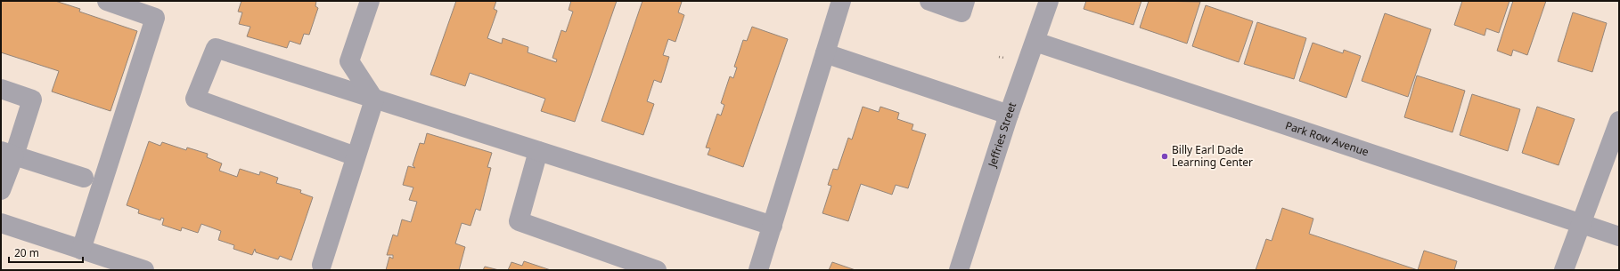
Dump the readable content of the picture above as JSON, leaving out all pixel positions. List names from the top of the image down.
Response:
{
  "streets": {
    "street": ["Jeffries Street", "Park Row Avenue"]
  },
  "crossings": [
    ["Jeffries Street", "Park Row Avenue"]
  ],
  "places": ["Billy Earl Dade Learning Center"],
  "scale_bar": "20 m"
}
